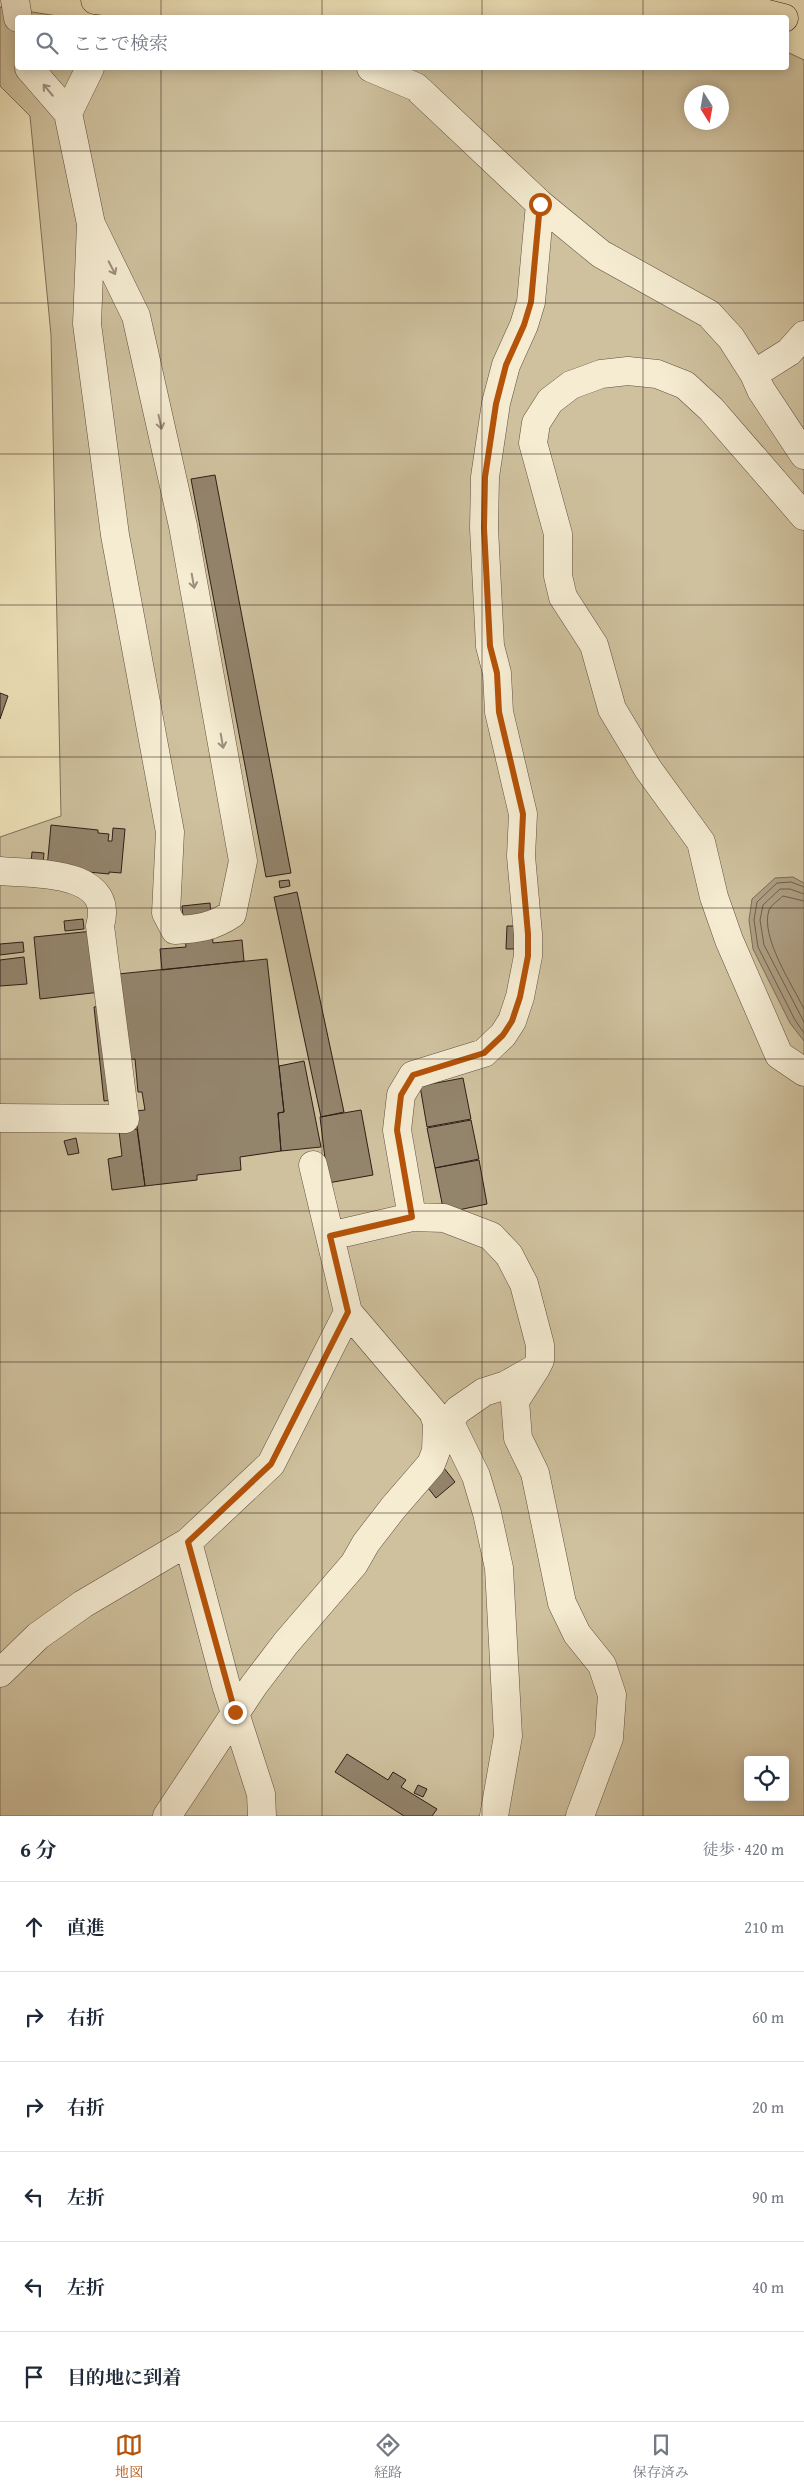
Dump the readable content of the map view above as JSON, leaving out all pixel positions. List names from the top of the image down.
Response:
{
  "north": "bottom",
  "page": {
    "search": "ここで検索",
    "heading": ["6 分", "徒歩 · 420 m"],
    "list": [
      ["直進", "210 m"],
      ["右折", "60 m"],
      ["右折", "20 m"],
      ["左折", "90 m"],
      ["左折", "40 m"],
      "目的地に到着"
    ],
    "nav": ["地図", "経路", "保存済み"]
  }
}
